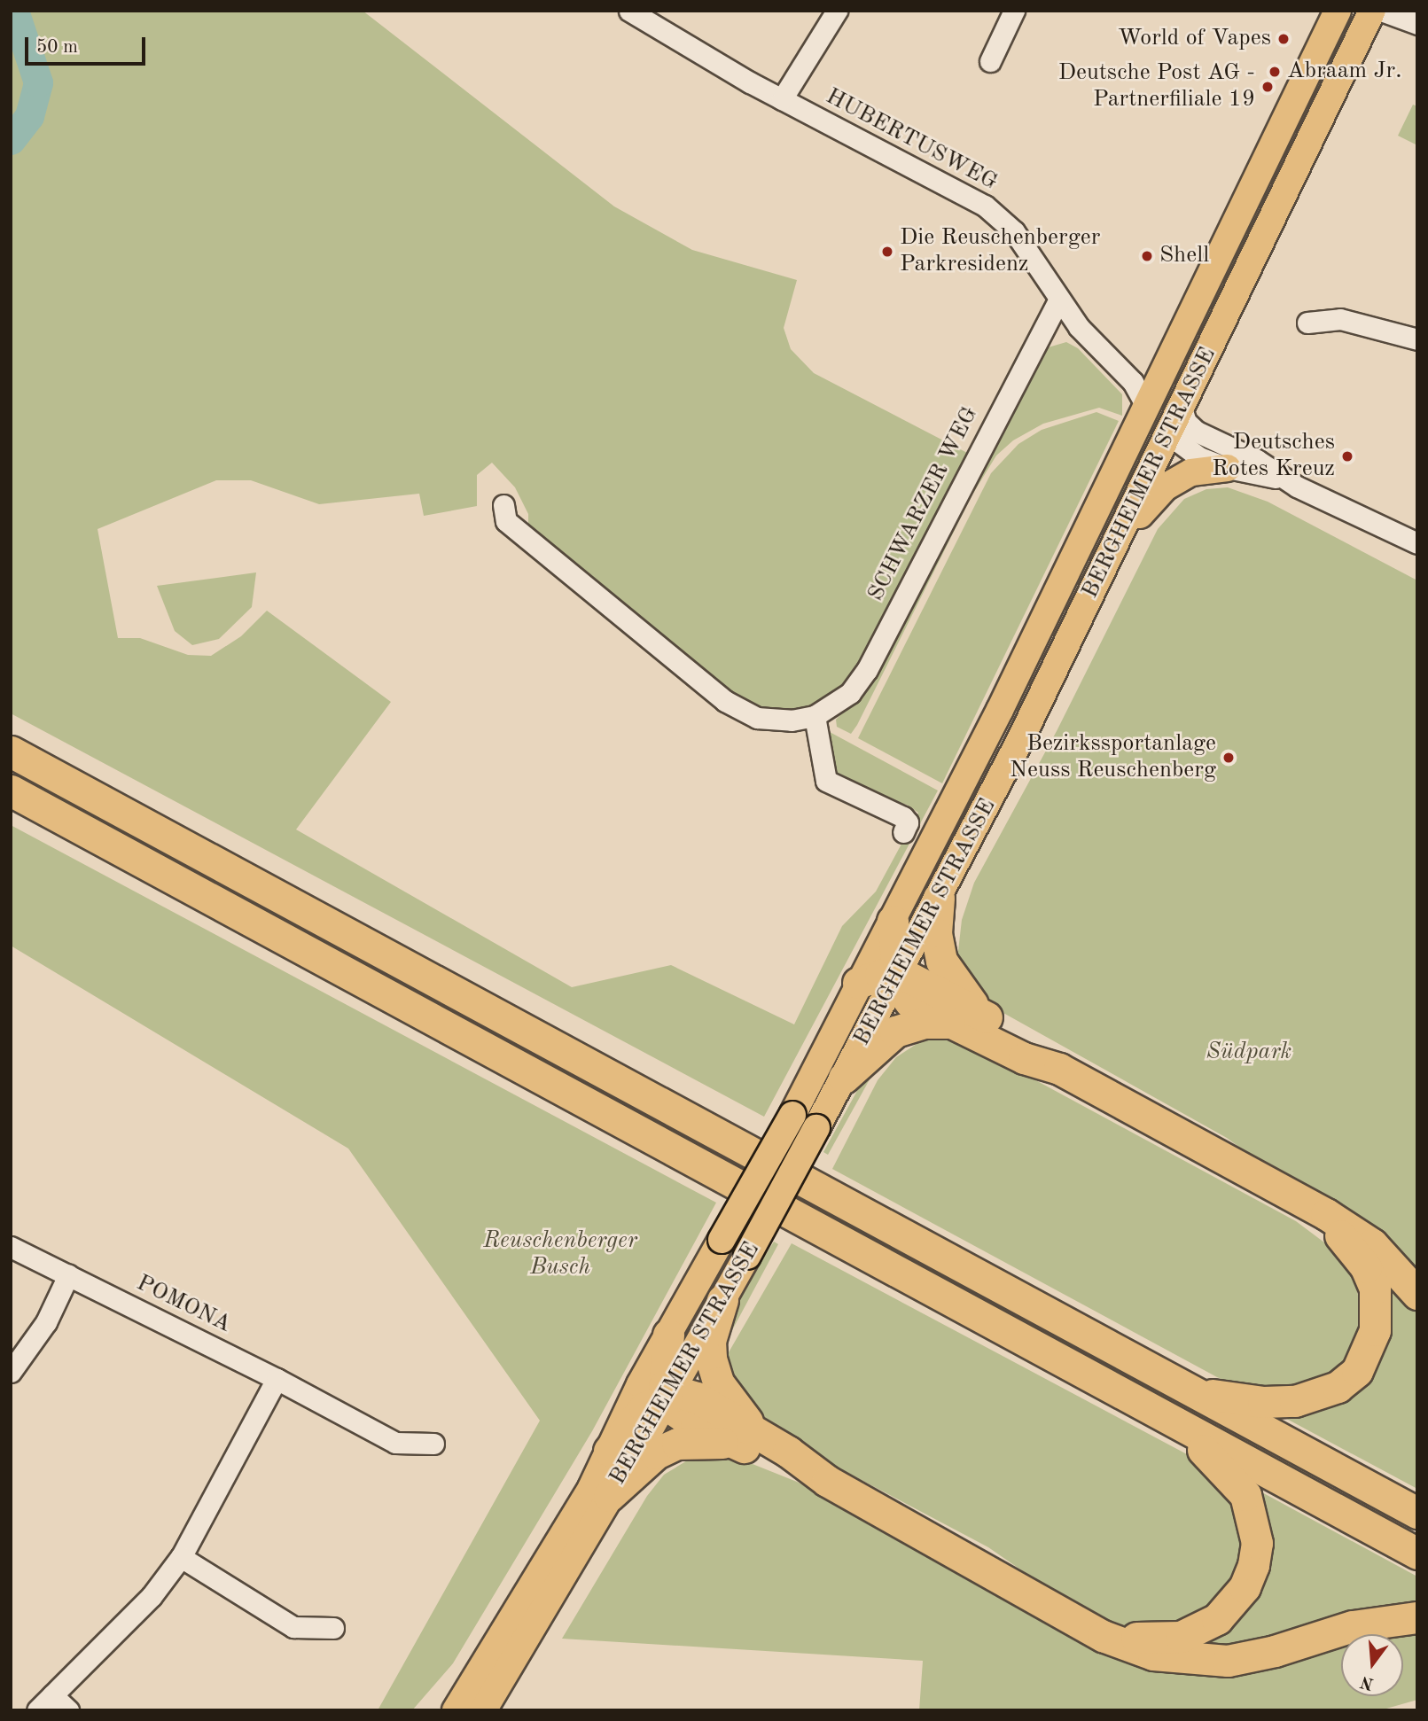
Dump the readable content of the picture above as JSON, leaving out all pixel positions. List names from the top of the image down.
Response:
{
  "streets": {
    "main road": ["BERGHEIMER STRASSE"],
    "street": ["HUBERTUSWEG", "SCHWARZER WEG", "POMONA"]
  },
  "crossings": [
    ["HUBERTUSWEG", "BERGHEIMER STRASSE"],
    ["HUBERTUSWEG", "SCHWARZER WEG"]
  ],
  "parks": ["Südpark", "Reuschenberger Busch"],
  "places": [
    "World of Vapes",
    "Abraam Jr.",
    "Deutsche Post AG - Partnerfiliale 19",
    "Die Reuschenberger Parkresidenz",
    "Shell",
    "Deutsches Rotes Kreuz",
    "Bezirkssportanlage Neuss Reuschenberg"
  ],
  "scale_bar": "50 m",
  "north": "bottom"
}
